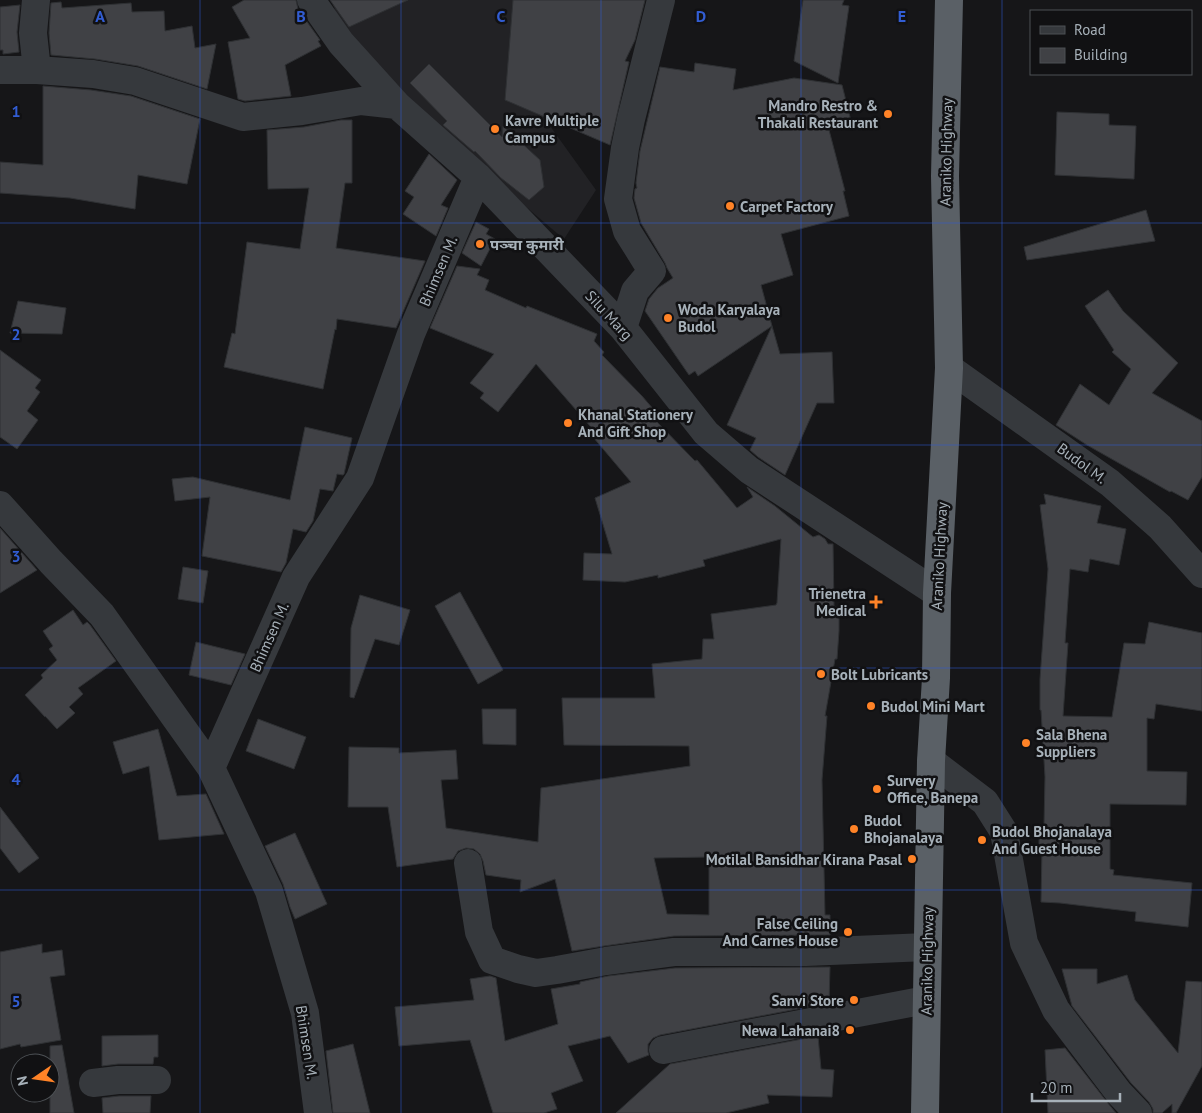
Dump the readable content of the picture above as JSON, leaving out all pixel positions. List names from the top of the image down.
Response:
{
  "streets": {
    "highway": ["Araniko Highway"],
    "street": ["Bhimsen M.", "Silu Marg", "Budol M."]
  },
  "crossings": [
    ["Araniko Highway", "Silu Marg"],
    ["Araniko Highway", "Budol M."],
    ["Bhimsen M.", "Silu Marg"]
  ],
  "places": {
    "other": [
      "Mandro Restro & Thakali Restaurant",
      "Kavre Multiple Campus",
      "Carpet Factory",
      "पञ्चा कुमारी",
      "Woda Karyalaya Budol",
      "Khanal Stationery And Gift Shop",
      "Bolt Lubricants",
      "Budol Mini Mart",
      "Sala Bhena Suppliers",
      "Survery Office, Banepa",
      "Budol Bhojanalaya",
      "Budol Bhojanalaya And Guest House",
      "Motilal Bansidhar Kirana Pasal",
      "False Ceiling And Carnes House",
      "Sanvi Store",
      "Newa Lahanai8"
    ],
    "health": ["Trienetra Medical"]
  },
  "legend": ["Road", "Building"],
  "scale_bar": "20 m",
  "north": "left",
  "grid": {
    "columns": [
      "A",
      "B",
      "C",
      "D",
      "E"
    ],
    "rows": [
      "1",
      "2",
      "3",
      "4",
      "5"
    ]
  }
}
